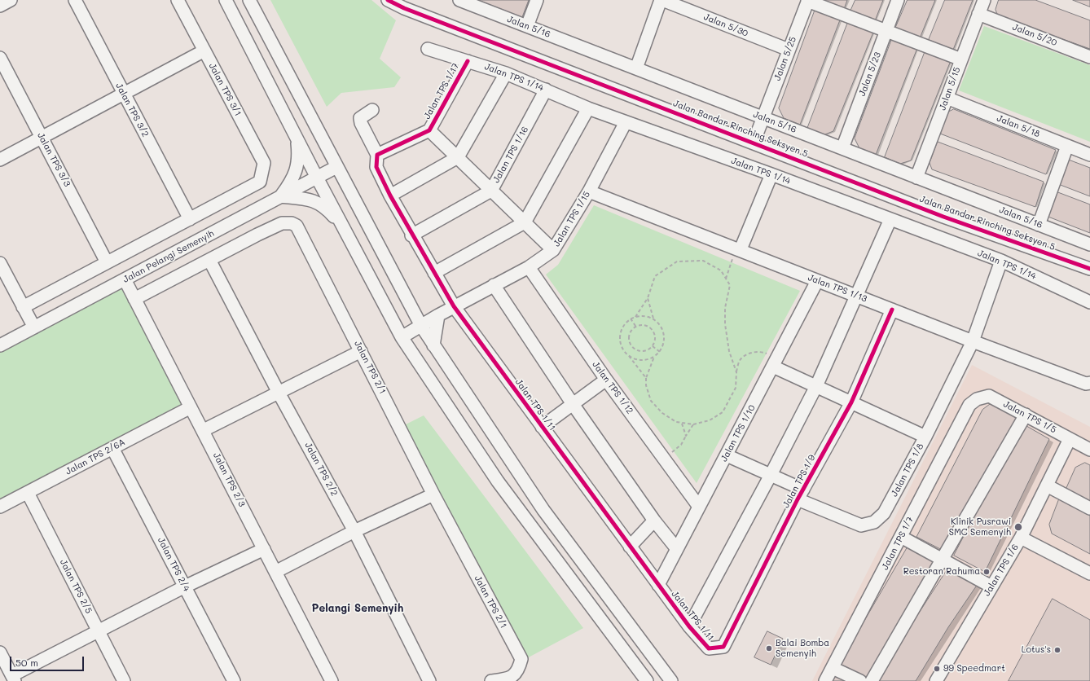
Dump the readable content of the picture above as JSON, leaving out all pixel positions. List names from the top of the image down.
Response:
{
  "streets": {
    "street": [
      "Jalan 5/30",
      "Jalan 5/16",
      "Jalan 5/20",
      "Jalan 5/25",
      "Jalan 5/23",
      "Jalan TPS 1/14",
      "Jalan 5/15",
      "Jalan TPS 3/1",
      "Jalan TPS 1/17",
      "Jalan TPS 3/2",
      "Jalan 5/18",
      "Jalan Bandar Rinching Seksyen 5",
      "Jalan TPS 1/16",
      "Jalan TPS 3/3",
      "Jalan TPS 1/15",
      "Jalan Pelangi Semenyih",
      "Jalan TPS 1/13",
      "Jalan TPS 2/1",
      "Jalan TPS 1/12",
      "Jalan TPS 1/11",
      "Jalan TPS 1/5",
      "Jalan TPS 1/10",
      "Jalan TPS 2/6A",
      "Jalan TPS 2/2",
      "Jalan TPS 1/8",
      "Jalan TPS 2/3",
      "Jalan TPS 1/9",
      "Jalan TPS 1/7",
      "Jalan TPS 2/4",
      "Jalan TPS 1/6",
      "Jalan TPS 2/5"
    ]
  },
  "crossings": [
    ["Jalan 5/30", "Jalan 5/25"],
    ["Jalan 5/16", "Jalan 5/25"],
    ["Jalan 5/16", "Jalan 5/23"],
    ["Jalan 5/16", "Jalan 5/15"],
    ["Jalan 5/20", "Jalan 5/15"],
    ["Jalan 5/25", "Jalan Bandar Rinching Seksyen 5"],
    ["Jalan TPS 1/14", "Jalan TPS 1/17"],
    ["Jalan TPS 1/14", "Jalan TPS 1/16"],
    ["Jalan TPS 1/14", "Jalan TPS 1/15"],
    ["Jalan TPS 1/14", "Jalan TPS 1/8"],
    ["Jalan 5/15", "Jalan 5/18"],
    ["Jalan TPS 3/1", "Jalan TPS 3/2"],
    ["Jalan TPS 1/17", "Jalan TPS 1/11"],
    ["Jalan TPS 1/16", "Jalan TPS 1/11"],
    ["Jalan TPS 1/15", "Jalan TPS 1/13"],
    ["Jalan TPS 1/15", "Jalan TPS 1/12"],
    ["Jalan TPS 1/15", "Jalan TPS 1/11"],
    ["Jalan Pelangi Semenyih", "Jalan TPS 2/3"],
    ["Jalan TPS 1/13", "Jalan TPS 1/10"],
    ["Jalan TPS 1/13", "Jalan TPS 1/8"],
    ["Jalan TPS 1/13", "Jalan TPS 1/9"],
    ["Jalan TPS 2/1", "Jalan TPS 2/2"],
    ["Jalan TPS 2/1", "Jalan TPS 2/3"],
    ["Jalan TPS 1/12", "Jalan TPS 1/10"],
    ["Jalan TPS 1/11", "Jalan TPS 1/10"],
    ["Jalan TPS 1/11", "Jalan TPS 1/9"],
    ["Jalan TPS 1/5", "Jalan TPS 1/7"],
    ["Jalan TPS 1/5", "Jalan TPS 1/6"],
    ["Jalan TPS 1/10", "Jalan TPS 1/8"],
    ["Jalan TPS 2/6A", "Jalan TPS 2/3"],
    ["Jalan TPS 2/6A", "Jalan TPS 2/4"],
    ["Jalan TPS 2/6A", "Jalan TPS 2/5"],
    ["Jalan TPS 1/8", "Jalan TPS 1/9"]
  ],
  "districts": ["Pelangi Semenyih"],
  "places": [
    "Klinik Pusrawi SMC Semenyih",
    "Restoran Rahuma",
    "Balai Bomba Semenyih",
    "Lotus's",
    "99 Speedmart"
  ],
  "scale_bar": "50 m"
}
